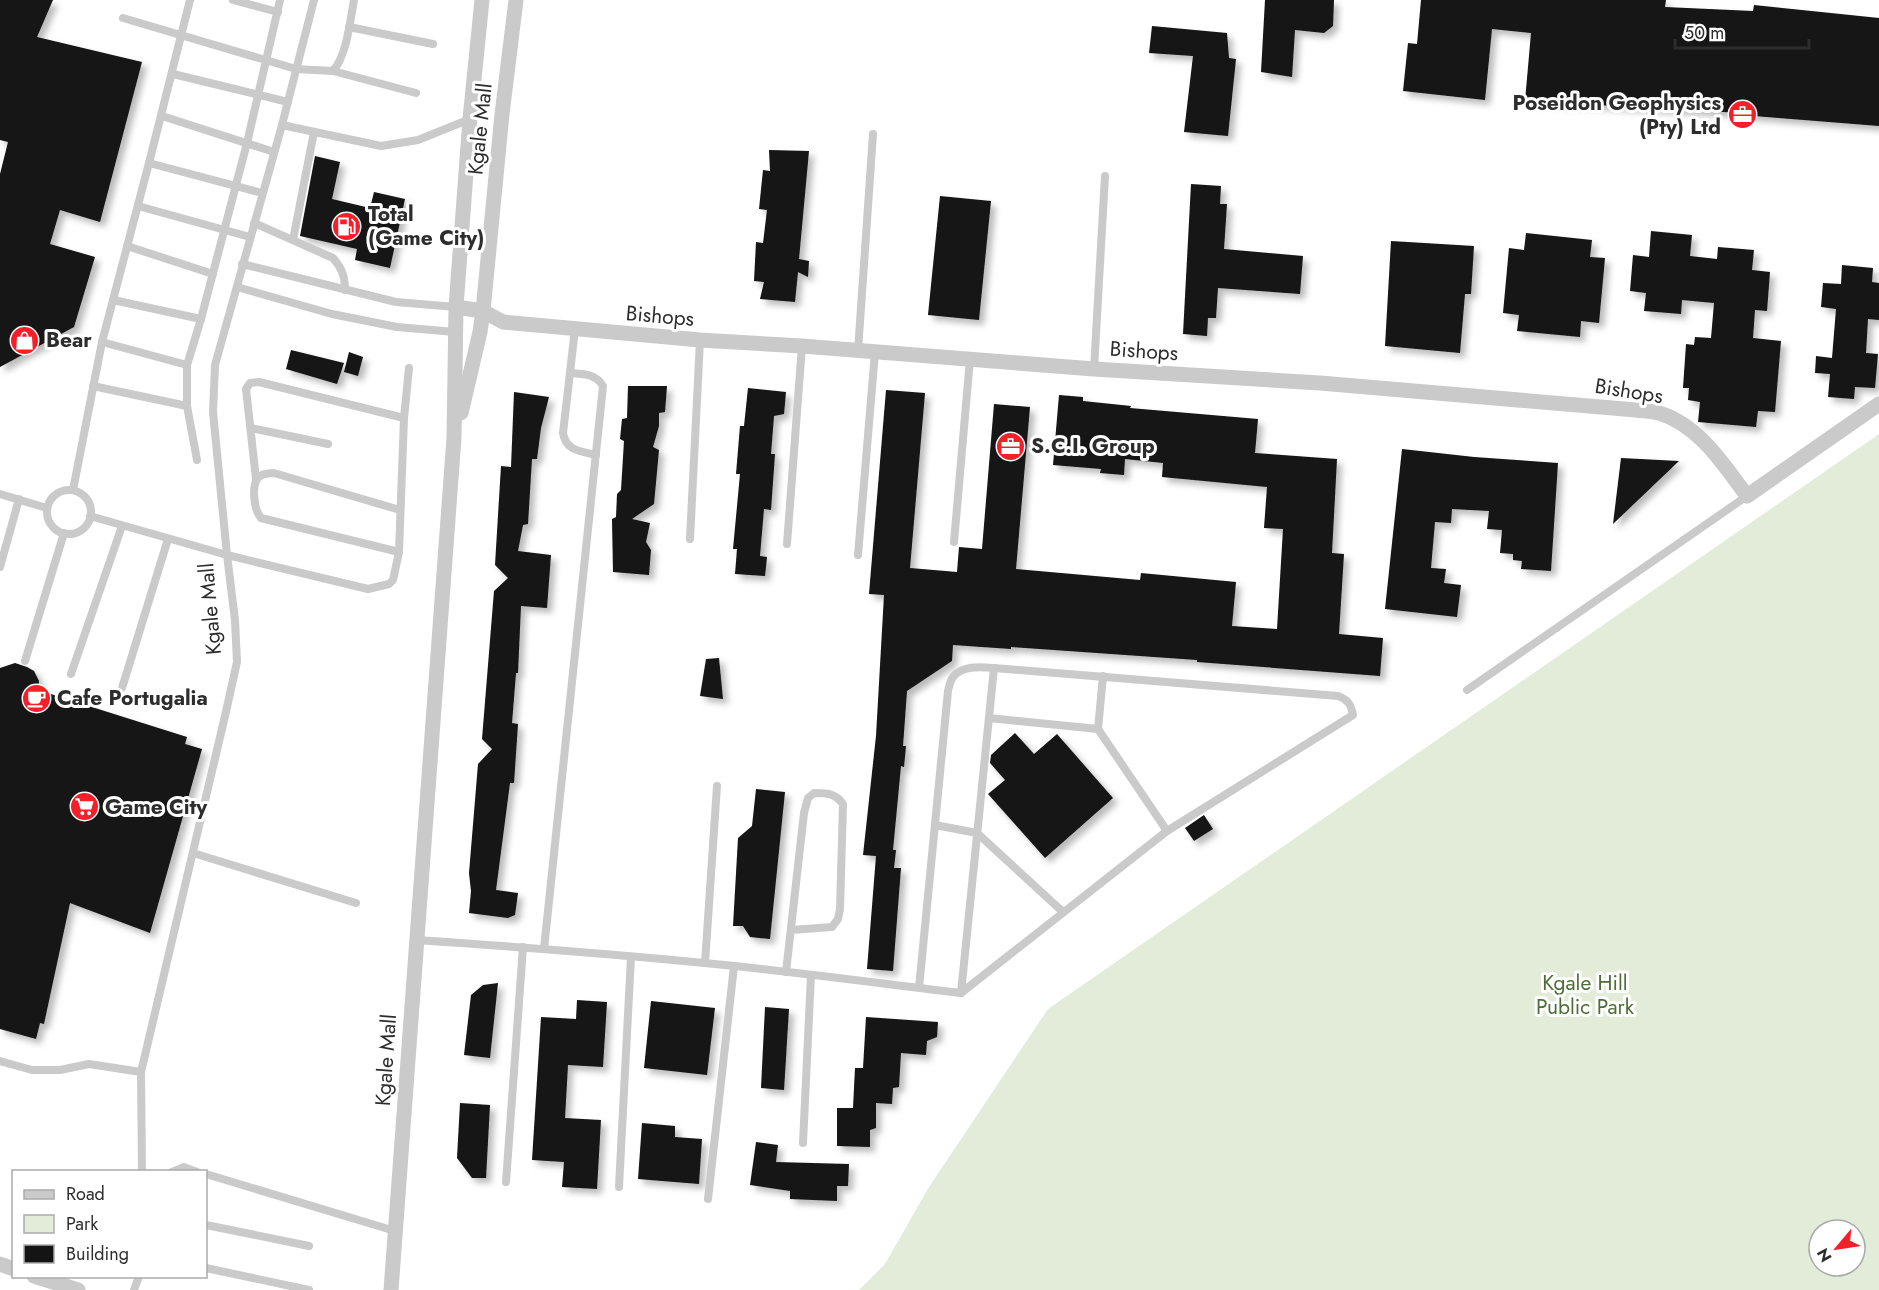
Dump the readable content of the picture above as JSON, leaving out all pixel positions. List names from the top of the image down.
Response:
{
  "streets": {
    "street": ["Kgale Mall", "Bishops"]
  },
  "crossings": [
    ["Kgale Mall", "Bishops"]
  ],
  "parks": ["Kgale Hill Public Park"],
  "places": {
    "office": ["Poseidon Geophysics (Pty) Ltd", "S.C.I. Group"],
    "fuel station": ["Total (Game City)"],
    "shop": ["Bear"],
    "cafe": ["Cafe Portugalia"],
    "supermarket": ["Game City"]
  },
  "legend": ["Road", "Park", "Building"],
  "scale_bar": "50 m",
  "north": "bottom left"
}
